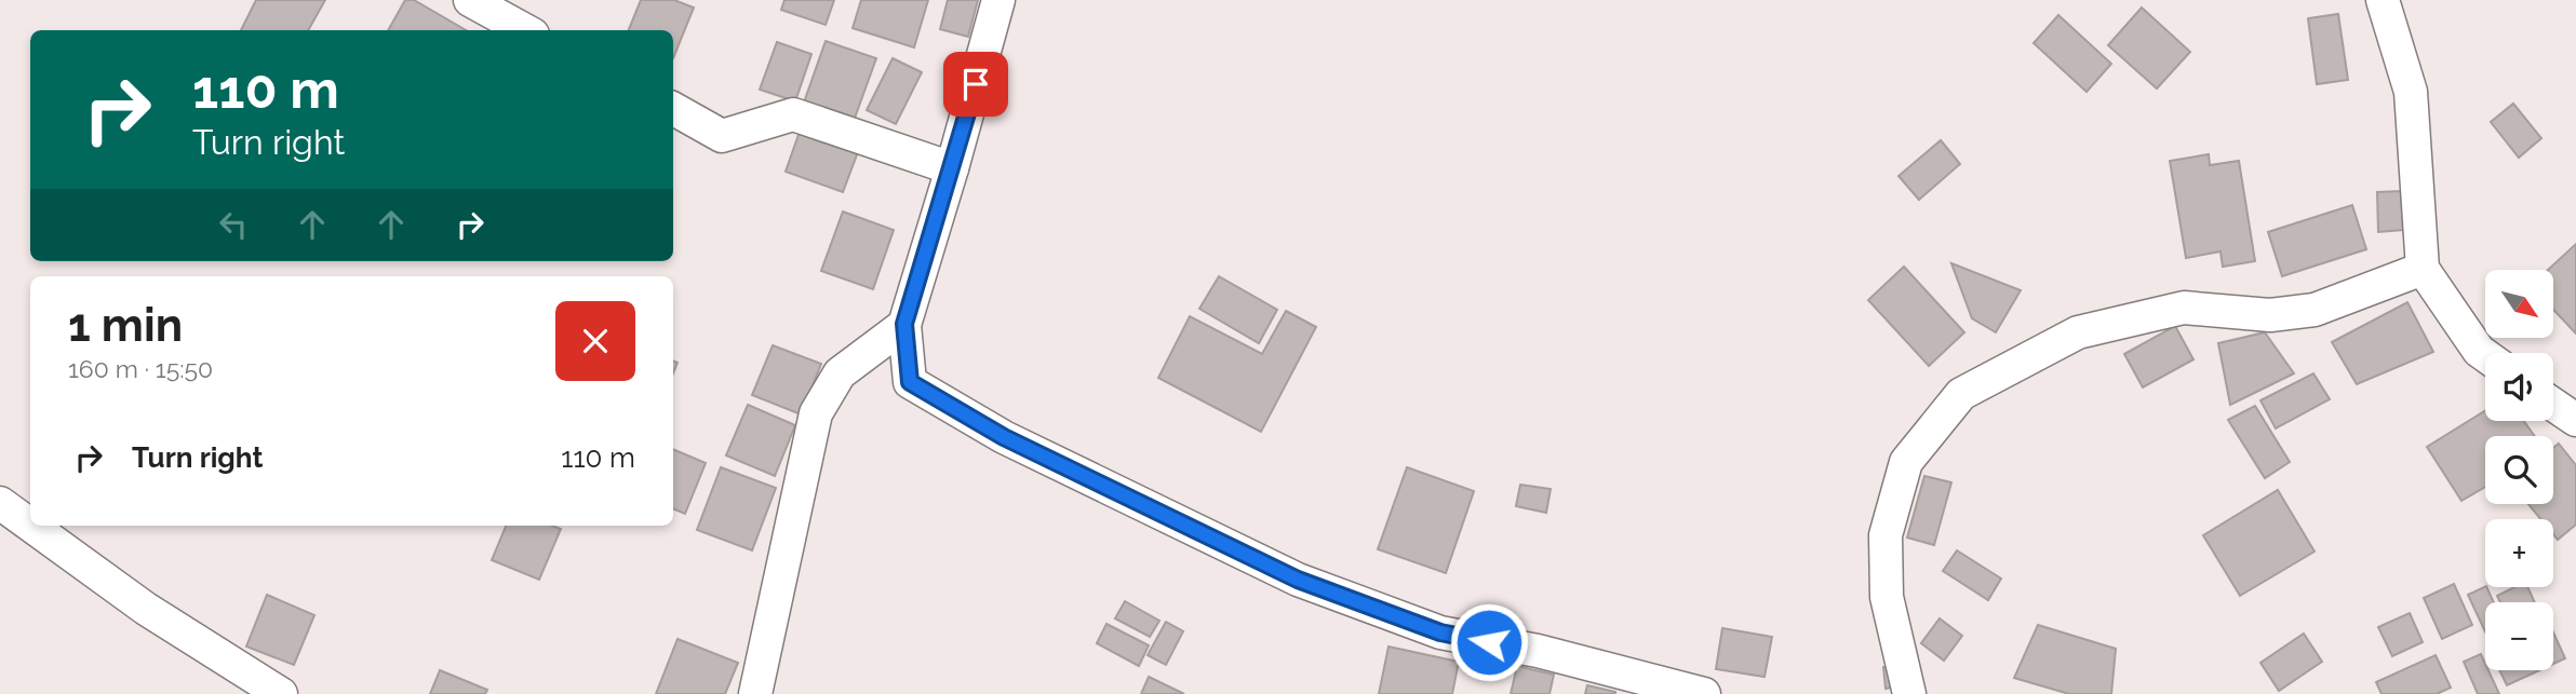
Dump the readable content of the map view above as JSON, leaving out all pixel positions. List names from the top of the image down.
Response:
{
  "north": "bottom right",
  "page": {
    "turn": ["110 m", "Turn right"],
    "map_buttons": ["+", "−"],
    "heading": ["1 min", "160 m · 15:50"],
    "list": [
      {
        "name": "Turn right",
        "value": "110 m"
      }
    ]
  }
}
